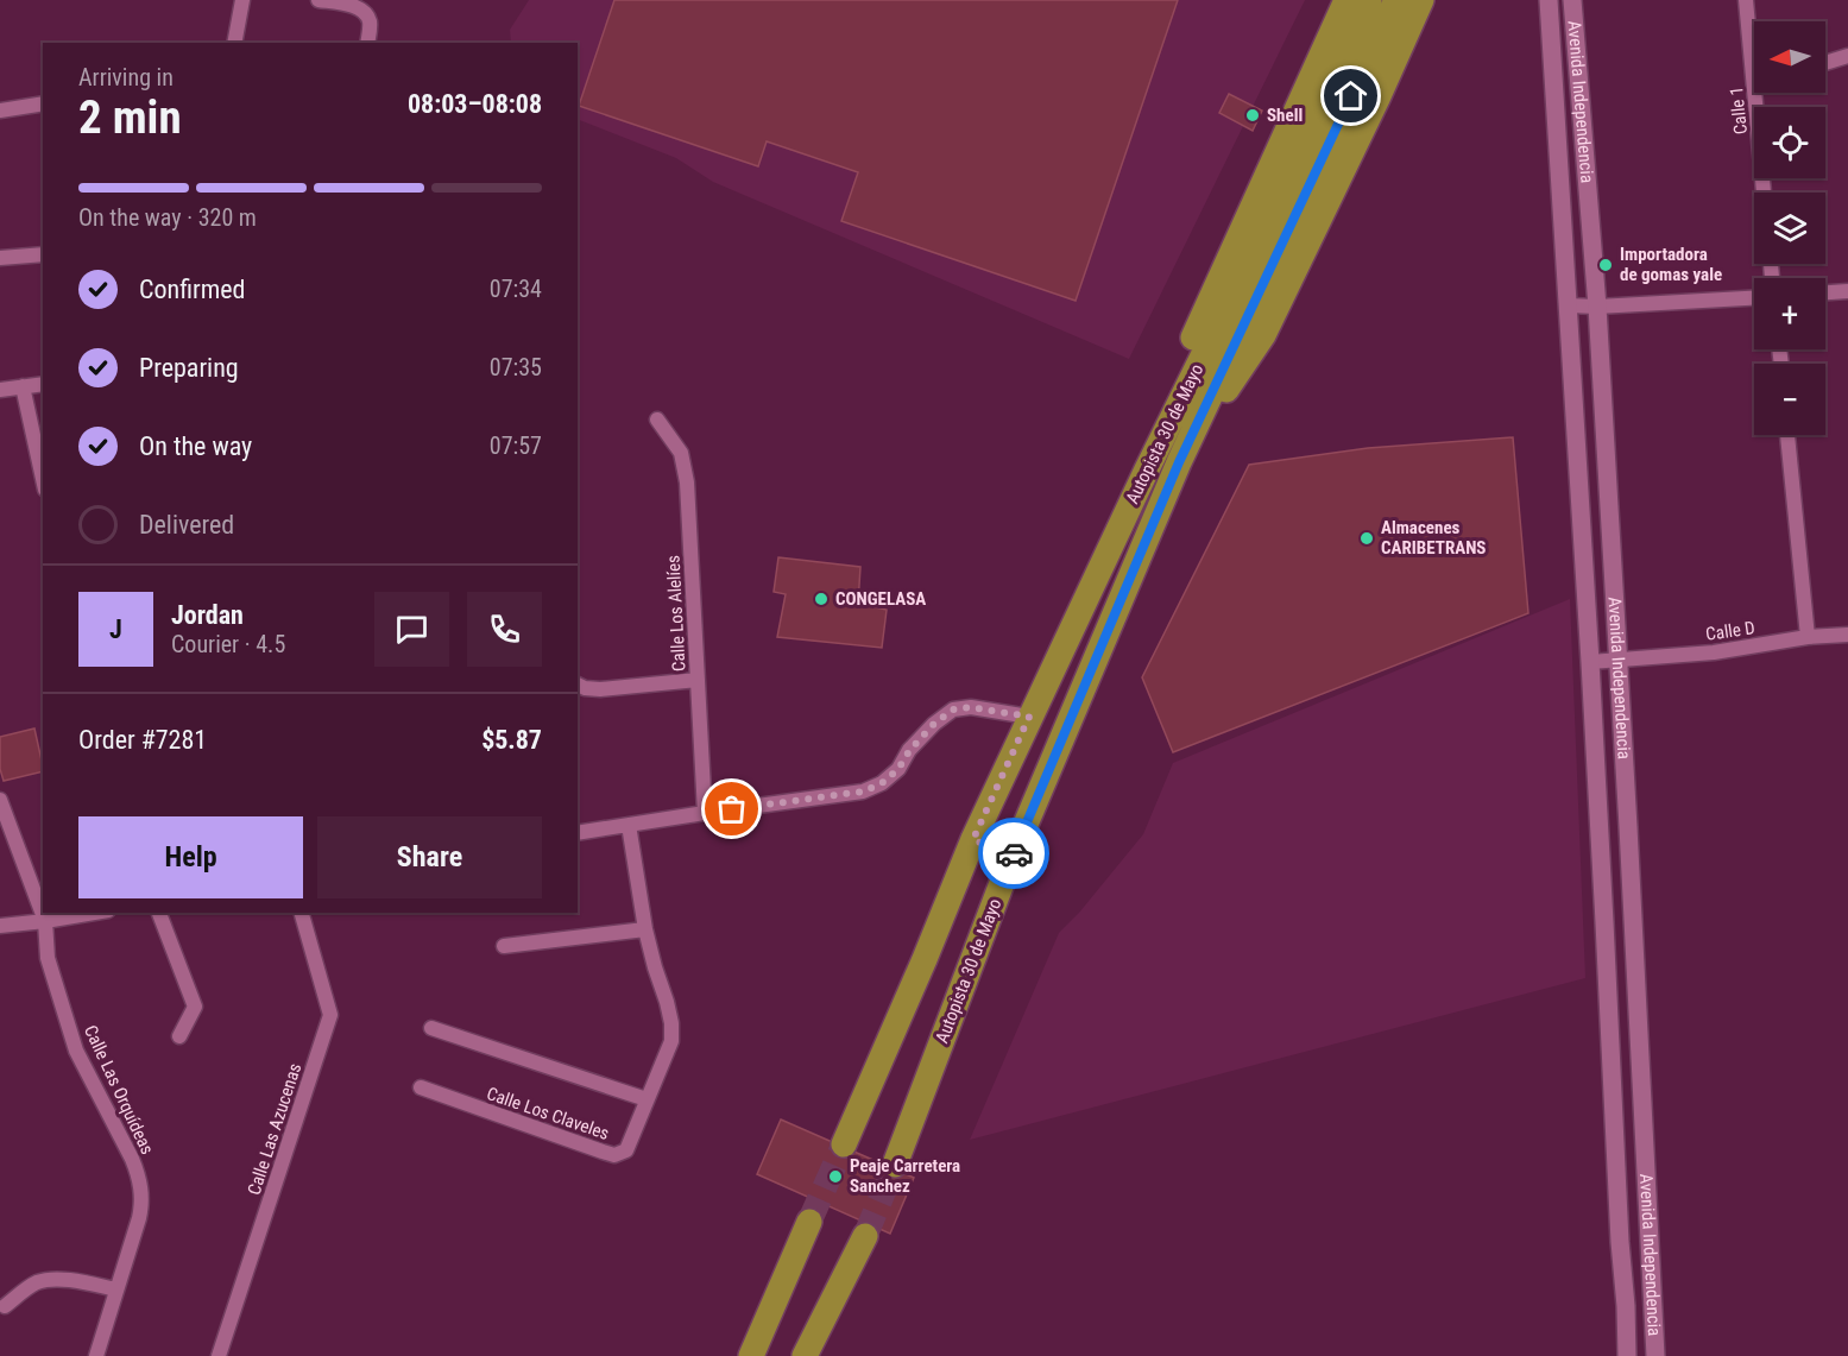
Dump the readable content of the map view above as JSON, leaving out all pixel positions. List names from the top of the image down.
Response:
{
  "streets": {
    "highway": ["Autopista 30 de Mayo"],
    "street": [
      "Avenida Independencia",
      "Calle 1",
      "Calle Los Alelíes",
      "Calle D",
      "Calle Las Orquídeas",
      "Calle Los Claveles",
      "Calle Las Azucenas"
    ]
  },
  "crossings": [
    ["Avenida Independencia", "Calle D"]
  ],
  "places": [
    "Shell",
    "Importadora de gomas yale",
    "Almacenes CARIBETRANS",
    "CONGELASA",
    "Peaje Carretera Sanchez"
  ],
  "north": "left",
  "page": {
    "map_buttons": ["+", "−"],
    "heading": ["2 min", "Arriving in", "08:03–08:08"],
    "panel": [
      "Jordan",
      "Courier · 4.5",
      "Order #7281",
      "$5.87"
    ],
    "bar": "On the way · 320 m",
    "list": [
      ["Confirmed", "07:34"],
      ["Preparing", "07:35"],
      ["On the way", "07:57"],
      "Delivered"
    ],
    "round": "J",
    "buttons": ["Help", "Share"]
  }
}
